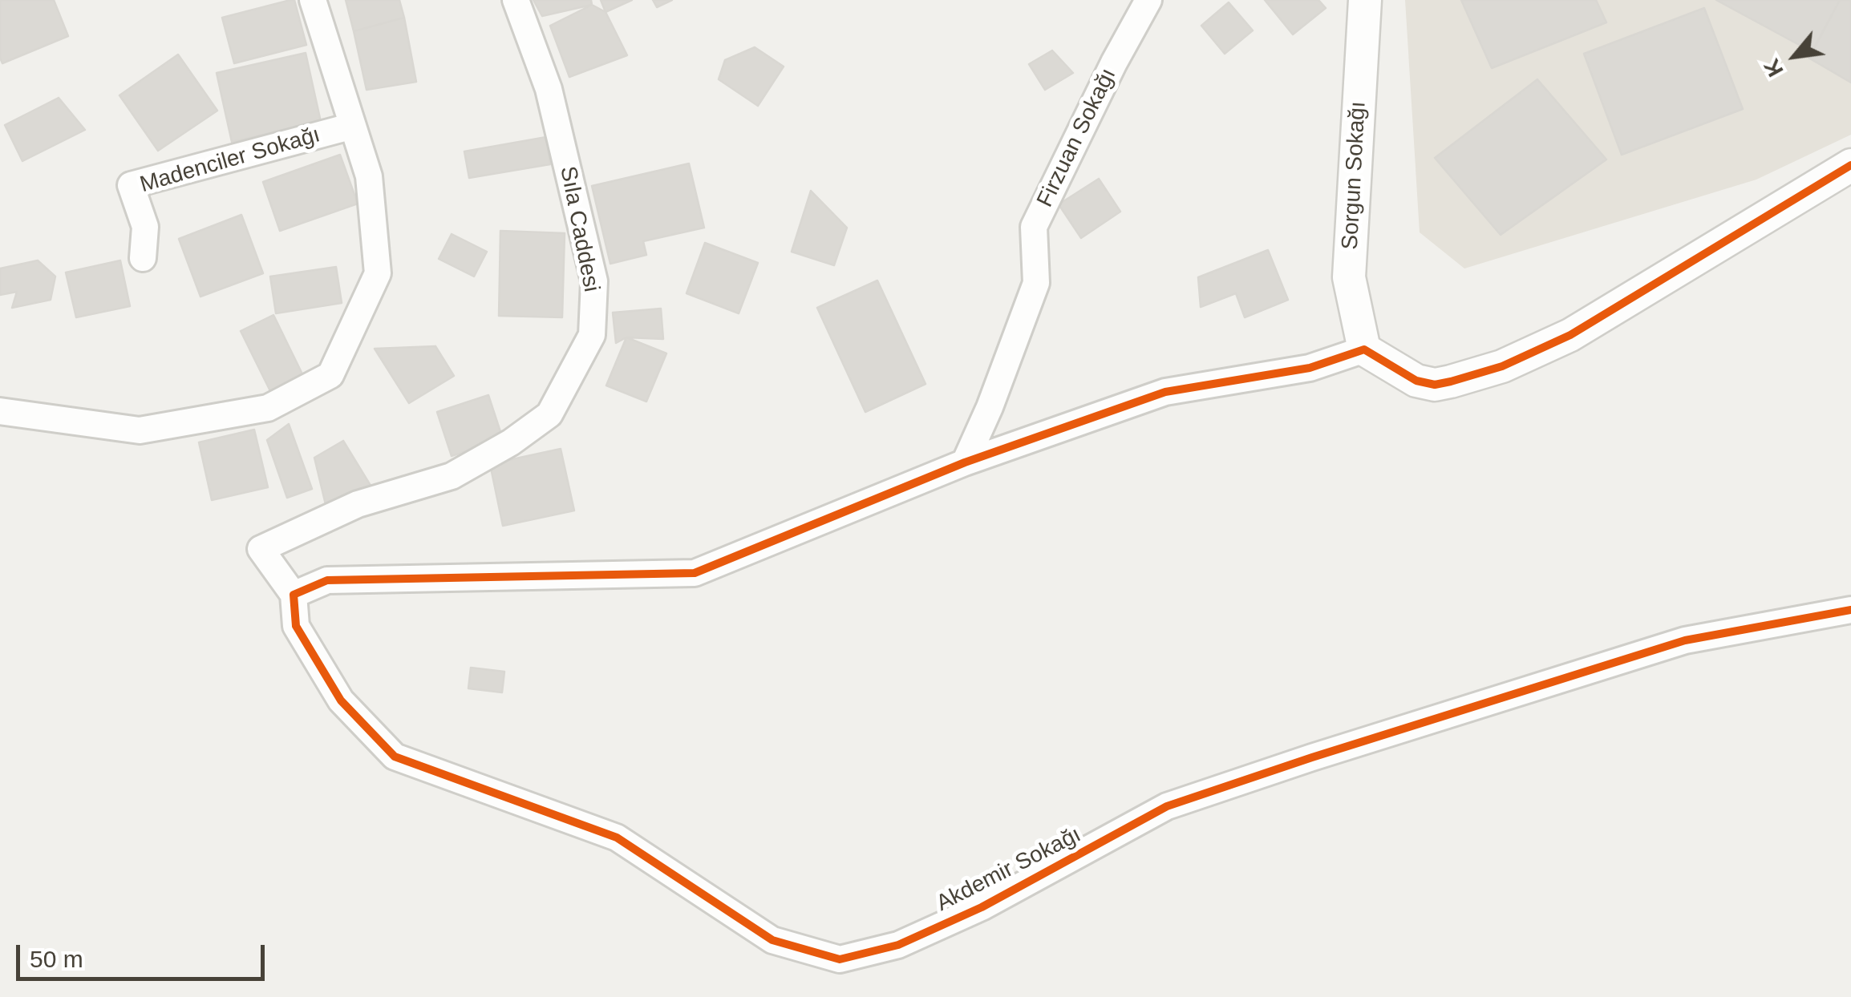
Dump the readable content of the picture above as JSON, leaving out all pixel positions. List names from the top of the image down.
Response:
{
  "streets": {
    "street": [
      "Firzuan Sokağı",
      "Madenciler Sokağı",
      "Sorgun Sokağı",
      "Sıla Caddesi",
      "Akdemir Sokağı"
    ]
  },
  "crossings": [
    ["Sıla Caddesi", "Akdemir Sokağı"]
  ],
  "scale_bar": "50 m",
  "north": "bottom left"
}
